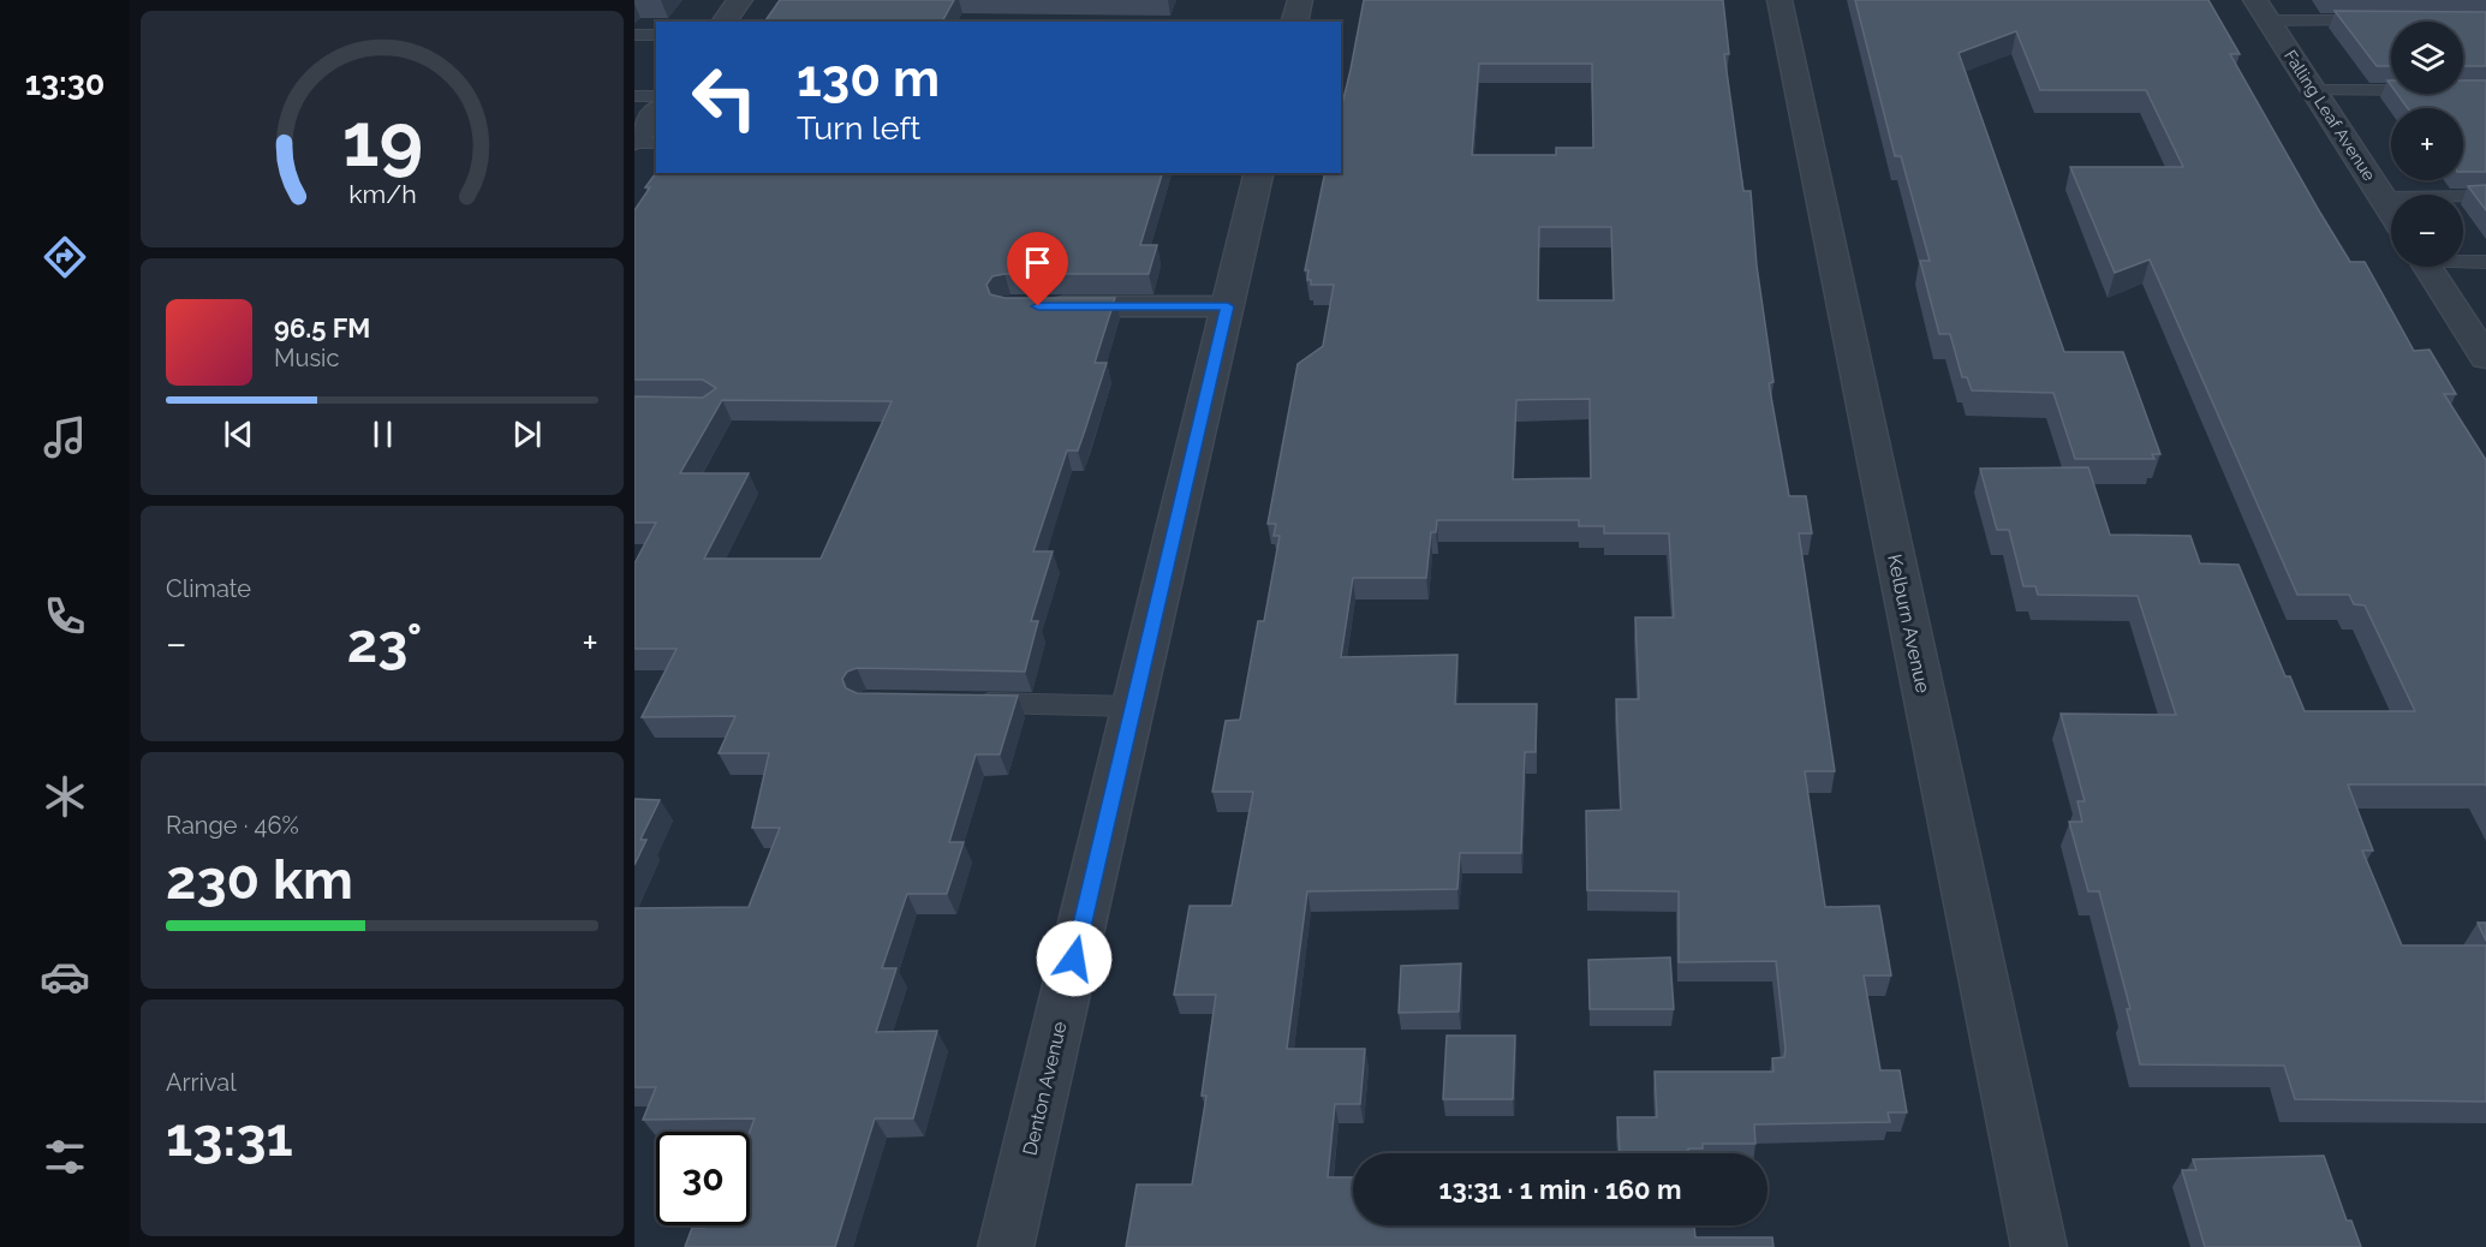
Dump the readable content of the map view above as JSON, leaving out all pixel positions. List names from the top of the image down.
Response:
{
  "streets": {
    "street": ["Falling Leaf Avenue", "Kelburn Avenue", "Denton Avenue"]
  },
  "page": {
    "tabs": "13:30",
    "map_buttons": ["+", "−"],
    "turn": ["130 m", "Turn left"],
    "song": ["96.5 FM", "Music"],
    "tile": [
      "Climate",
      ["Range · 46%", "230 km"],
      ["Arrival", "13:31"]
    ],
    "heat": ["−", "23°", "+"],
    "limit": "30",
    "trip": "13:31 · 1 min · 160 m",
    "gauge": ["19", "km/h"]
  }
}
